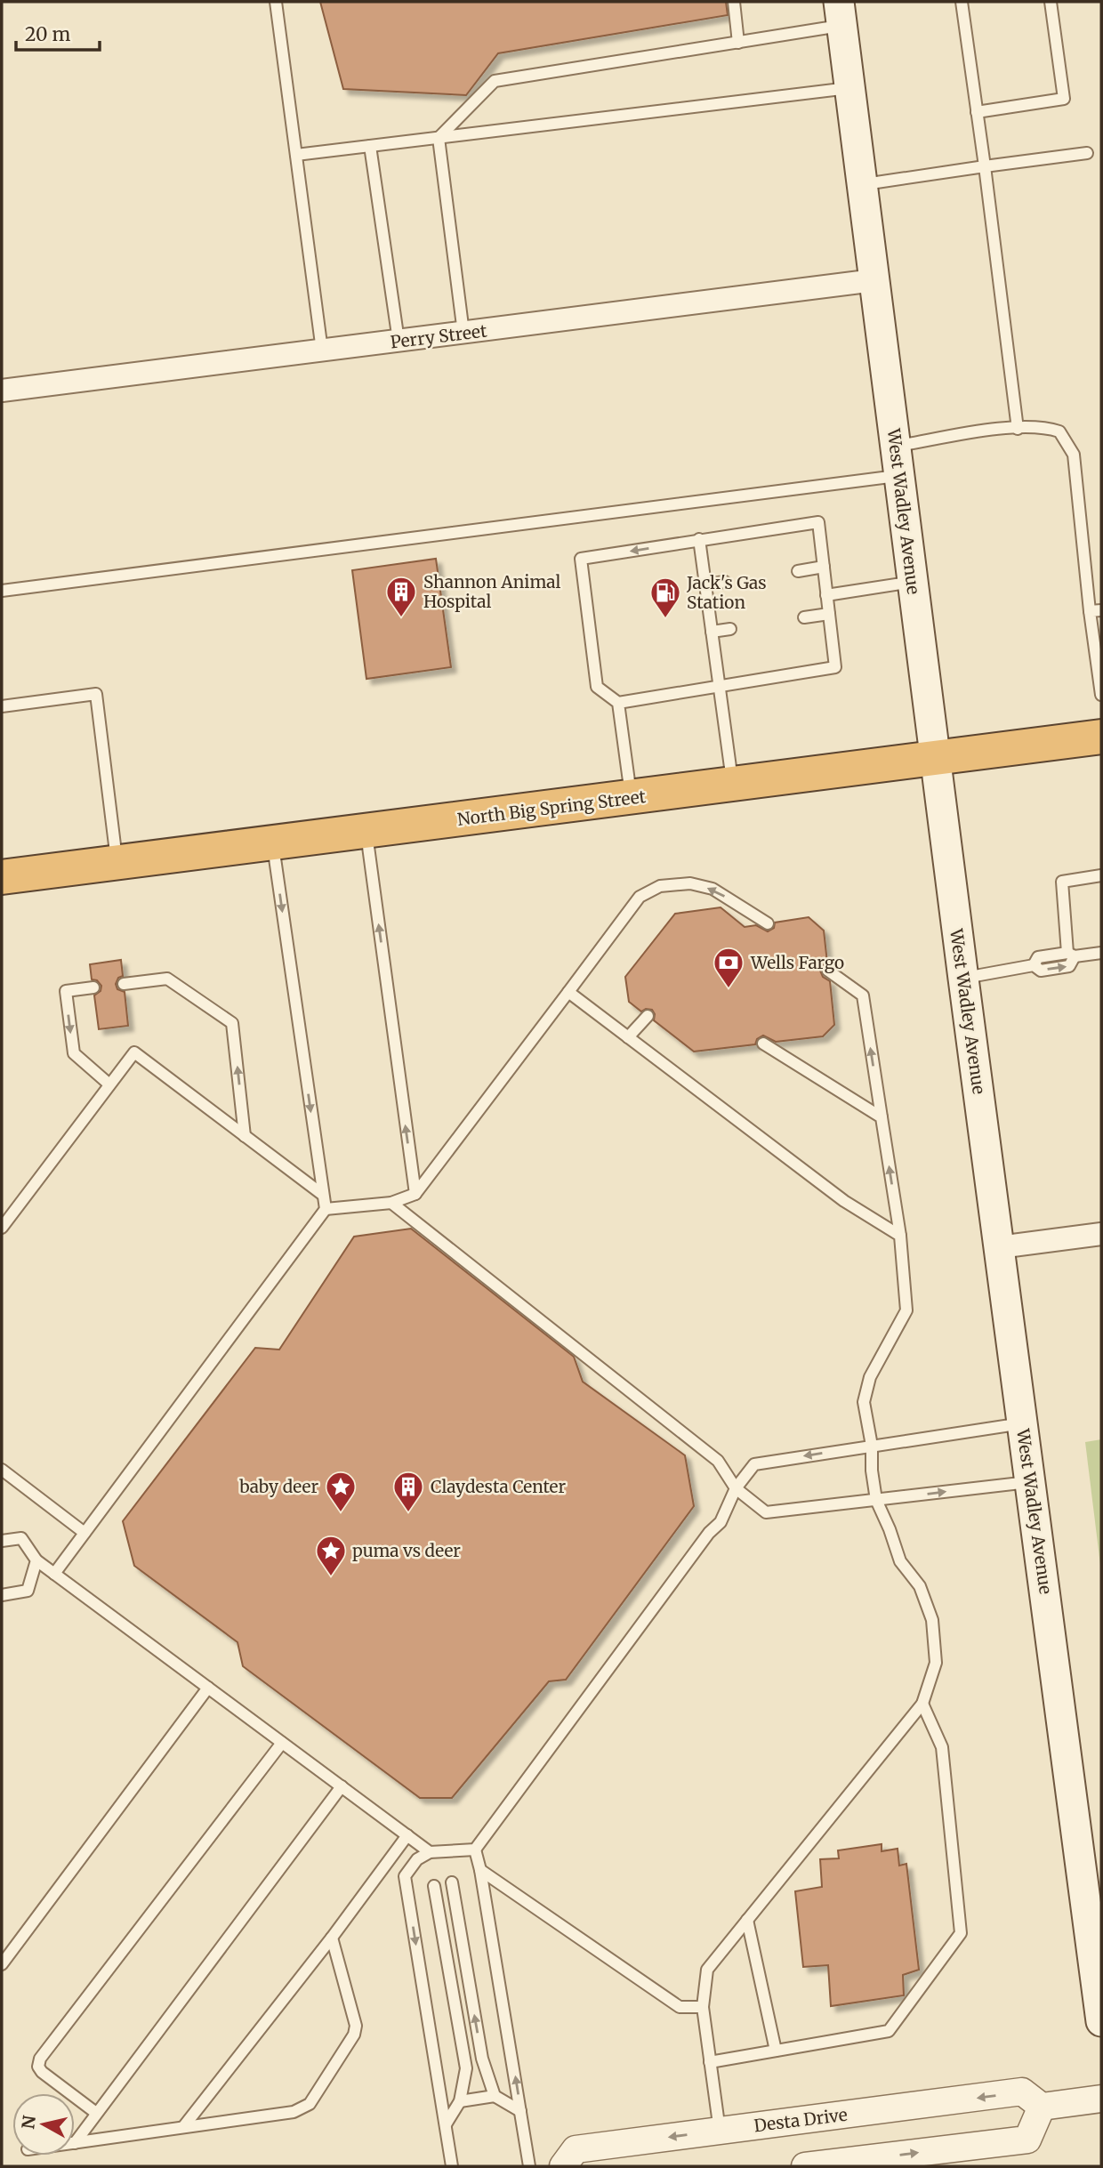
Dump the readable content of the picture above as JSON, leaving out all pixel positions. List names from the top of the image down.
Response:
{
  "streets": {
    "highway": ["North Big Spring Street"],
    "main road": ["West Wadley Avenue"],
    "street": ["Perry Street", "Desta Drive"]
  },
  "crossings": [
    ["Perry Street", "West Wadley Avenue"],
    ["West Wadley Avenue", "North Big Spring Street"]
  ],
  "places": {
    "building": ["Shannon Animal Hospital", "Claydesta Center"],
    "fuel station": ["Jack's Gas Station"],
    "bank": ["Wells Fargo"],
    "place": ["baby deer", "puma vs deer"]
  },
  "scale_bar": "20 m",
  "north": "left"
}
